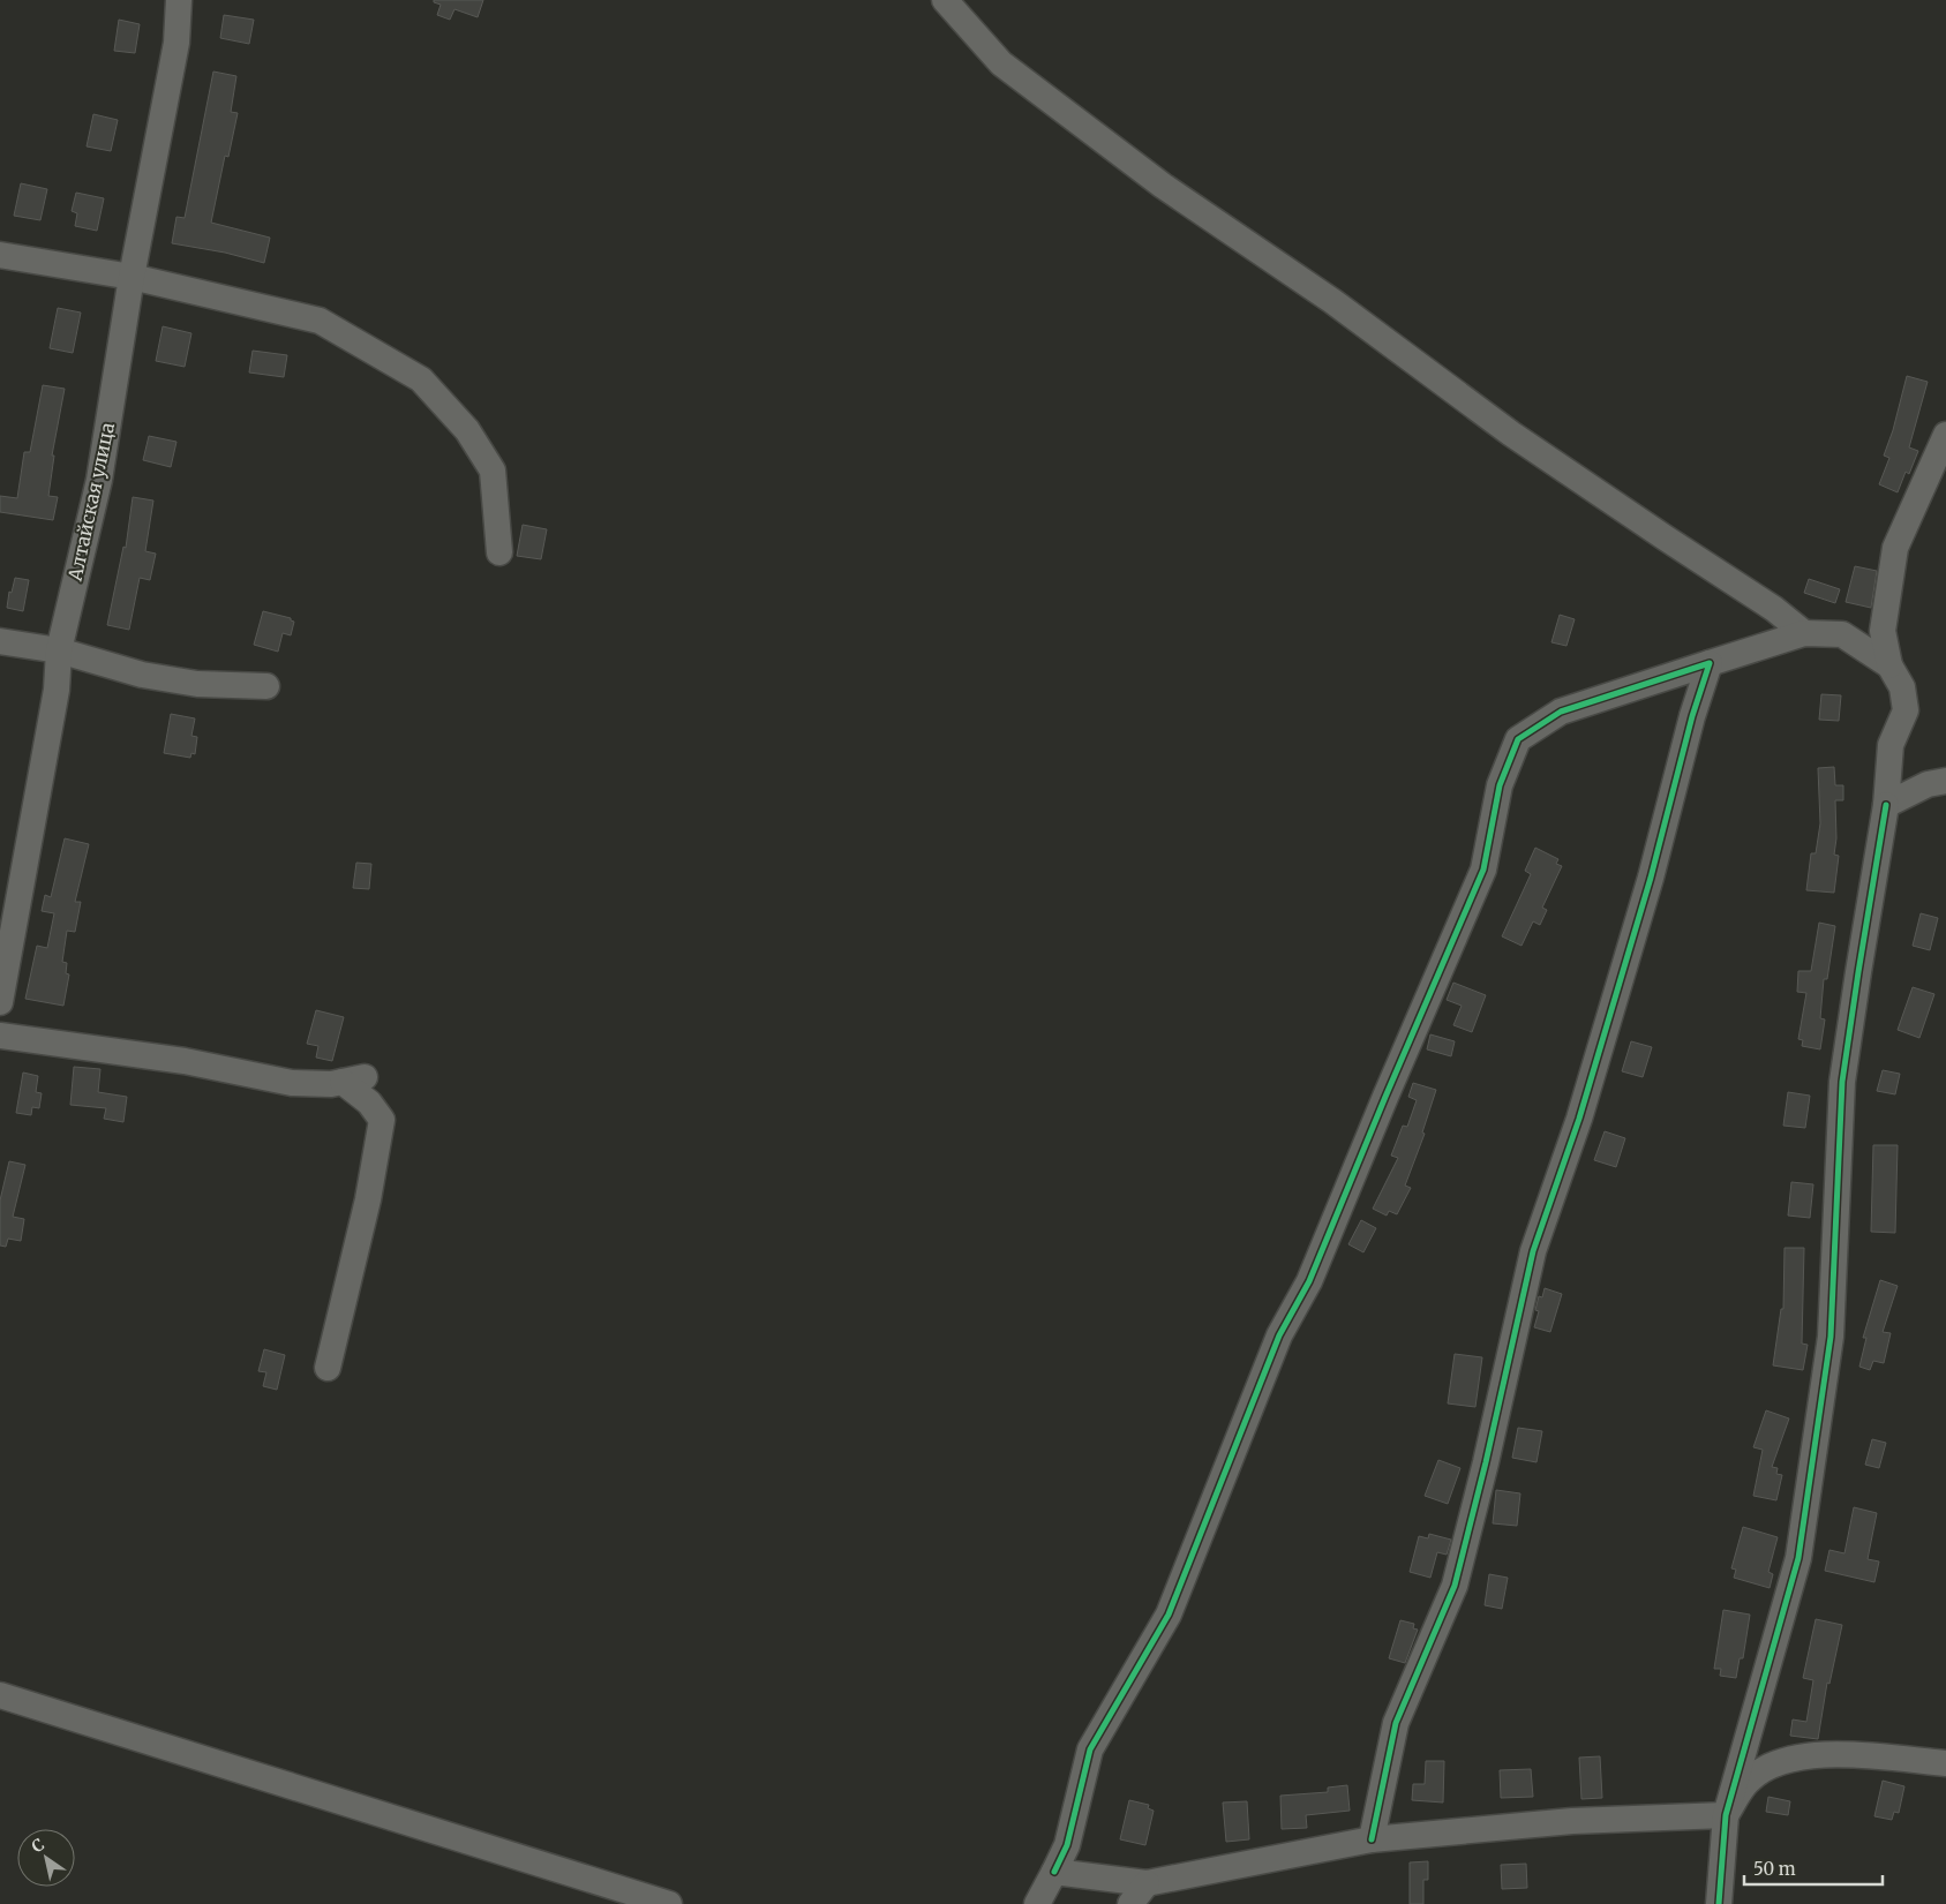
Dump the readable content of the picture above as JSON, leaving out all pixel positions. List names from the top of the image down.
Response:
{
  "streets": {
    "street": ["Алтайская улица"]
  },
  "scale_bar": "50 m",
  "north": "top left"
}
